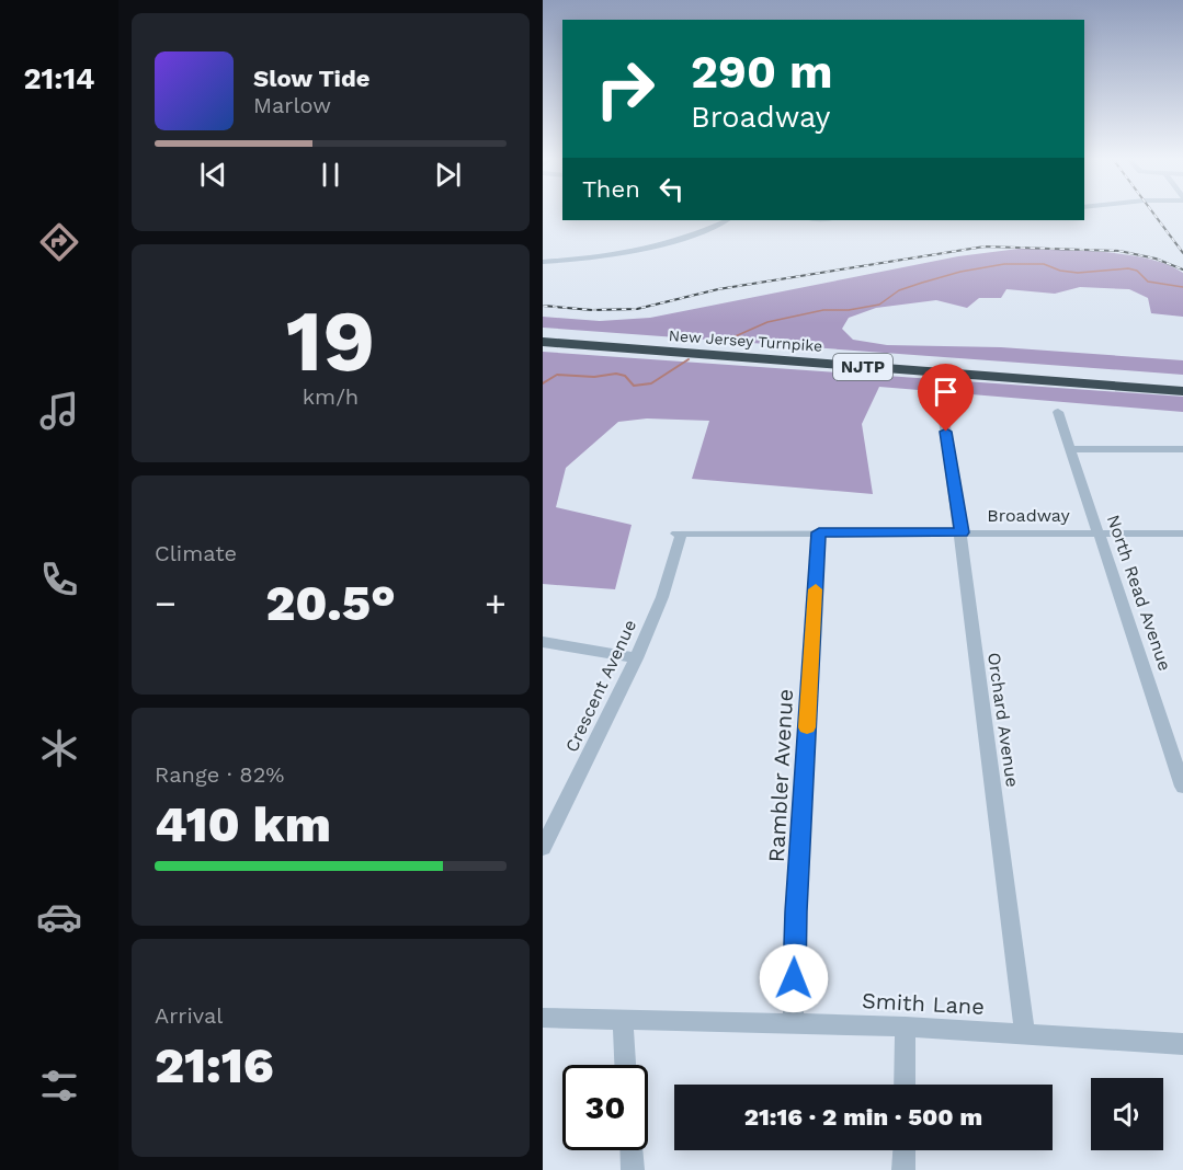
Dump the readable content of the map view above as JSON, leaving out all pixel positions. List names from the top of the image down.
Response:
{
  "streets": {
    "highway": ["New Jersey Turnpike", "NJTP"],
    "street": [
      "Broadway",
      "North Read Avenue",
      "Crescent Avenue",
      "Orchard Avenue",
      "Rambler Avenue",
      "Smith Lane"
    ]
  },
  "crossings": [
    ["Broadway", "North Read Avenue"],
    ["Broadway", "Crescent Avenue"],
    ["Broadway", "Orchard Avenue"],
    ["Broadway", "Rambler Avenue"],
    ["Orchard Avenue", "Smith Lane"],
    ["Rambler Avenue", "Smith Lane"]
  ],
  "page": {
    "tabs": "21:14",
    "turn": ["290 m", "Broadway"],
    "song": ["Slow Tide", "Marlow"],
    "then": "Then",
    "tile": [
      ["19", "km/h"],
      "Climate",
      ["Range · 82%", "410 km"],
      ["Arrival", "21:16"]
    ],
    "heat": ["−", "20.5°", "+"],
    "limit": "30",
    "trip": "21:16 · 2 min · 500 m"
  }
}
